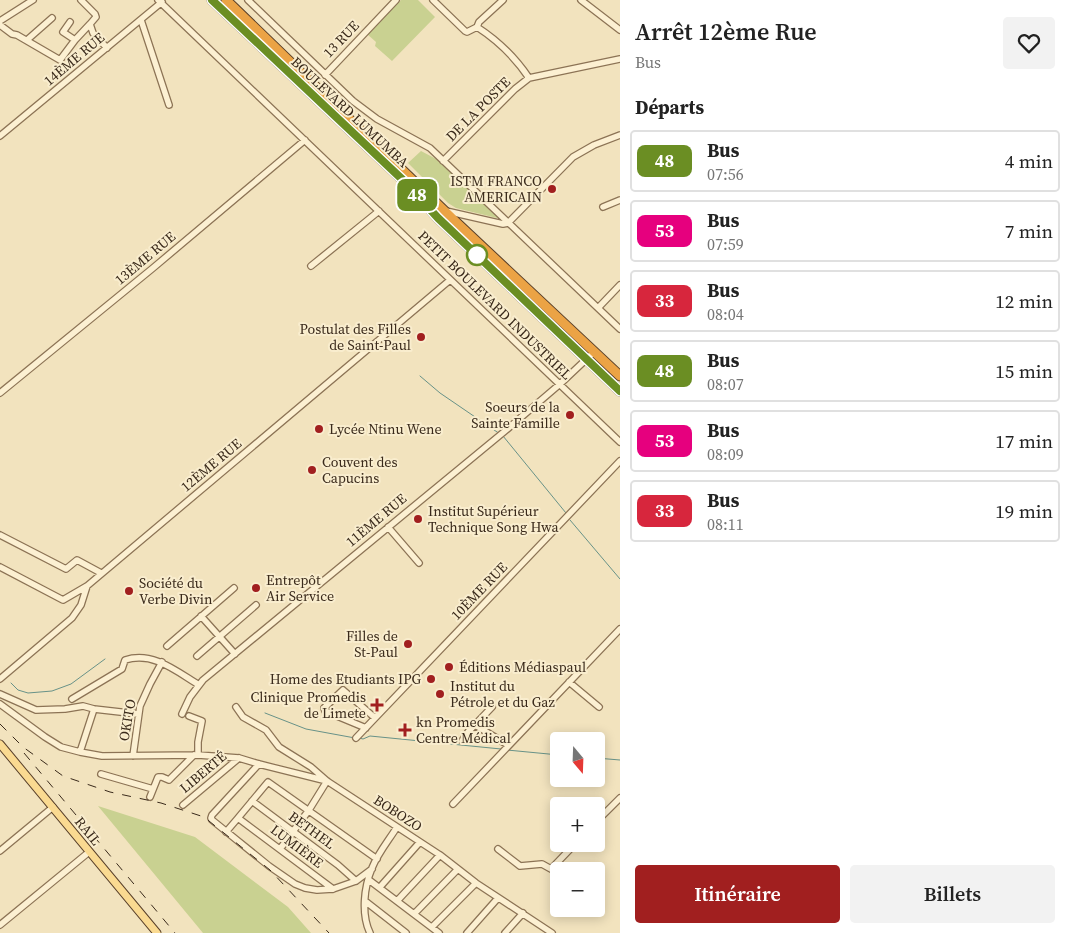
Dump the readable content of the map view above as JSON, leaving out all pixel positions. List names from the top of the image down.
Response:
{
  "streets": {
    "highway": ["BOULEVARD LUMUMBA"],
    "main road": ["RAIL"],
    "street": [
      "13 RUE",
      "14ÈME RUE",
      "DE LA POSTE",
      "13ÈME RUE",
      "PETIT BOULEVARD INDUSTRIEL",
      "12ÈME RUE",
      "11ÈME RUE",
      "10ÈME RUE",
      "OKITO",
      "LIBERTÉ",
      "BOBOZO",
      "BETHEL",
      "LUMIÈRE"
    ]
  },
  "crossings": [
    ["14ÈME RUE", "PETIT BOULEVARD INDUSTRIEL"],
    ["BOULEVARD LUMUMBA", "11ÈME RUE"],
    ["13ÈME RUE", "PETIT BOULEVARD INDUSTRIEL"],
    ["PETIT BOULEVARD INDUSTRIEL", "12ÈME RUE"],
    ["PETIT BOULEVARD INDUSTRIEL", "11ÈME RUE"]
  ],
  "places": {
    "other": [
      "ISTM FRANCO AMERICAIN",
      "Postulat des Filles de Saint-Paul",
      "Soeurs de la Sainte Famille",
      "Lycée Ntinu Wene",
      "Couvent des Capucins",
      "Institut Supérieur Technique Song Hwa",
      "Entrepôt Air Service",
      "Société du Verbe Divin",
      "Filles de St-Paul",
      "Éditions Médiaspaul",
      "Home des Etudiants IPG",
      "Institut du Pétrole et du Gaz"
    ],
    "health": ["Clinique Promedis de Limete", "kn Promedis Centre Médical"]
  },
  "lines": ["bus line 48"],
  "north": "bottom",
  "page": {
    "on_map": "48",
    "heading": [
      ["Arrêt 12ème Rue", "Bus"],
      "Départs"
    ],
    "list": [
      {
        "mark": "48",
        "name": "Bus",
        "note": "07:56",
        "value": "4 min"
      },
      {
        "mark": "53",
        "name": "Bus",
        "note": "07:59",
        "value": "7 min"
      },
      {
        "mark": "33",
        "name": "Bus",
        "note": "08:04",
        "value": "12 min"
      },
      {
        "mark": "48",
        "name": "Bus",
        "note": "08:07",
        "value": "15 min"
      },
      {
        "mark": "53",
        "name": "Bus",
        "note": "08:09",
        "value": "17 min"
      },
      {
        "mark": "33",
        "name": "Bus",
        "note": "08:11",
        "value": "19 min"
      }
    ],
    "map_buttons": ["+", "−"],
    "buttons": ["Itinéraire", "Billets"]
  }
}
